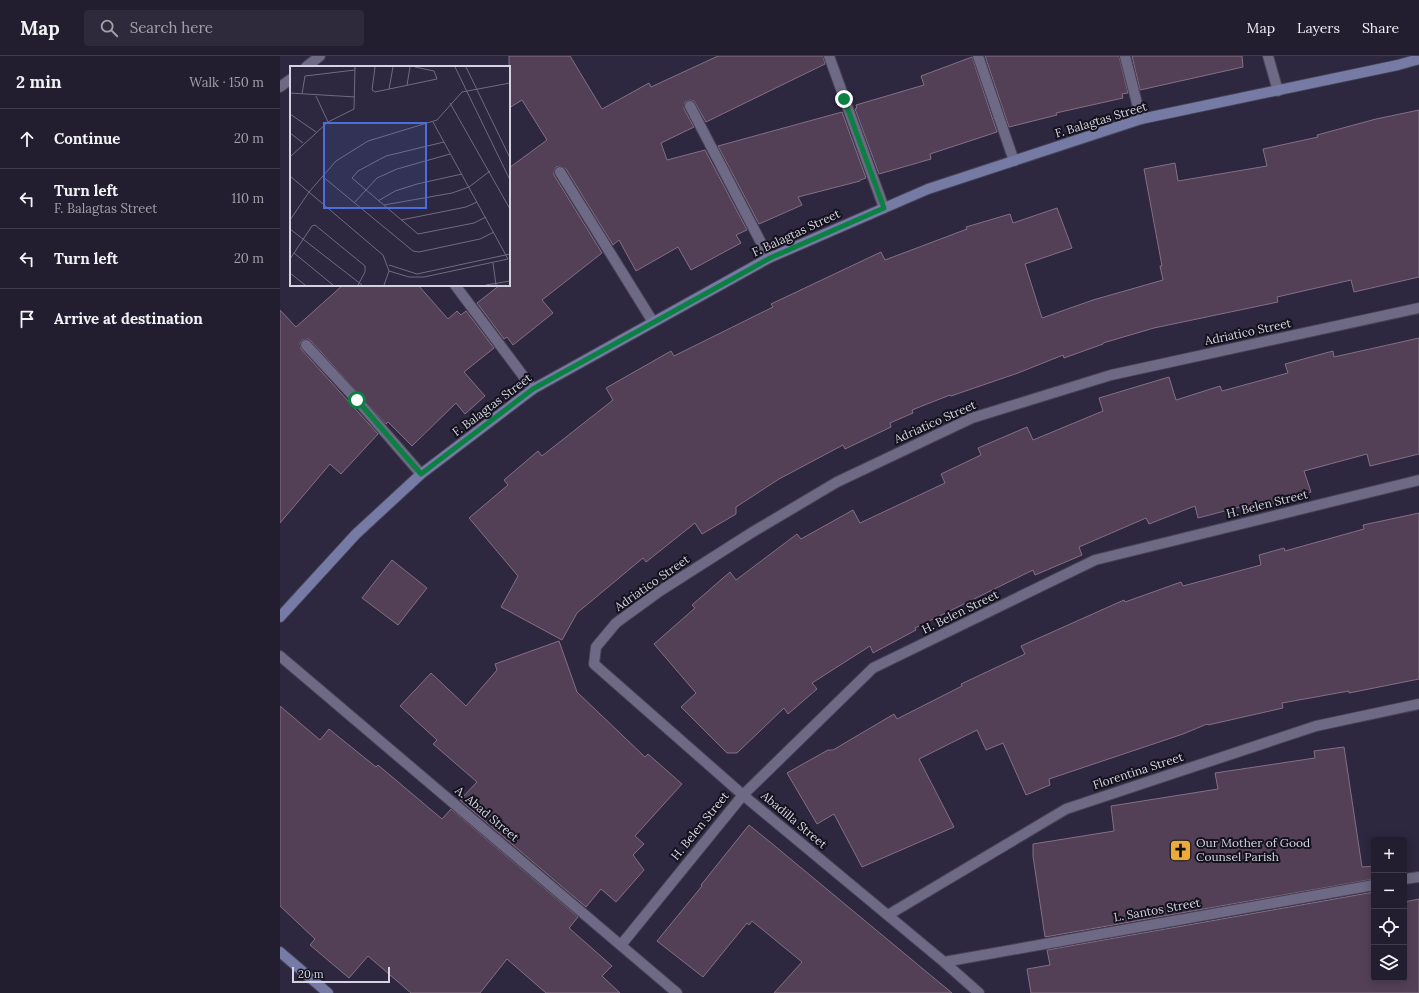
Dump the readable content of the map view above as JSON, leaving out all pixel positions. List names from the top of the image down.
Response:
{
  "streets": {
    "main road": ["F. Balagtas Street"],
    "street": [
      "Adriatico Street",
      "H. Belen Street",
      "Florentina Street",
      "A. Abad Street",
      "Abadilla Street",
      "L. Santos Street"
    ]
  },
  "crossings": [
    ["Adriatico Street", "Abadilla Street"],
    ["H. Belen Street", "A. Abad Street"],
    ["H. Belen Street", "Abadilla Street"],
    ["Florentina Street", "Abadilla Street"],
    ["Abadilla Street", "L. Santos Street"]
  ],
  "places": {
    "church": ["Our Mother of Good Counsel Parish"]
  },
  "scale_bar": "20 m",
  "page": {
    "header": "Map",
    "search": "Search here",
    "nav": ["Map", "Layers", "Share"],
    "heading": ["2 min", "Walk · 150 m"],
    "list": [
      ["Continue", "20 m"],
      ["Turn left", "F. Balagtas Street", "110 m"],
      ["Turn left", "20 m"],
      "Arrive at destination"
    ],
    "map_buttons": ["+", "−"],
    "scale": "20 m"
  }
}
